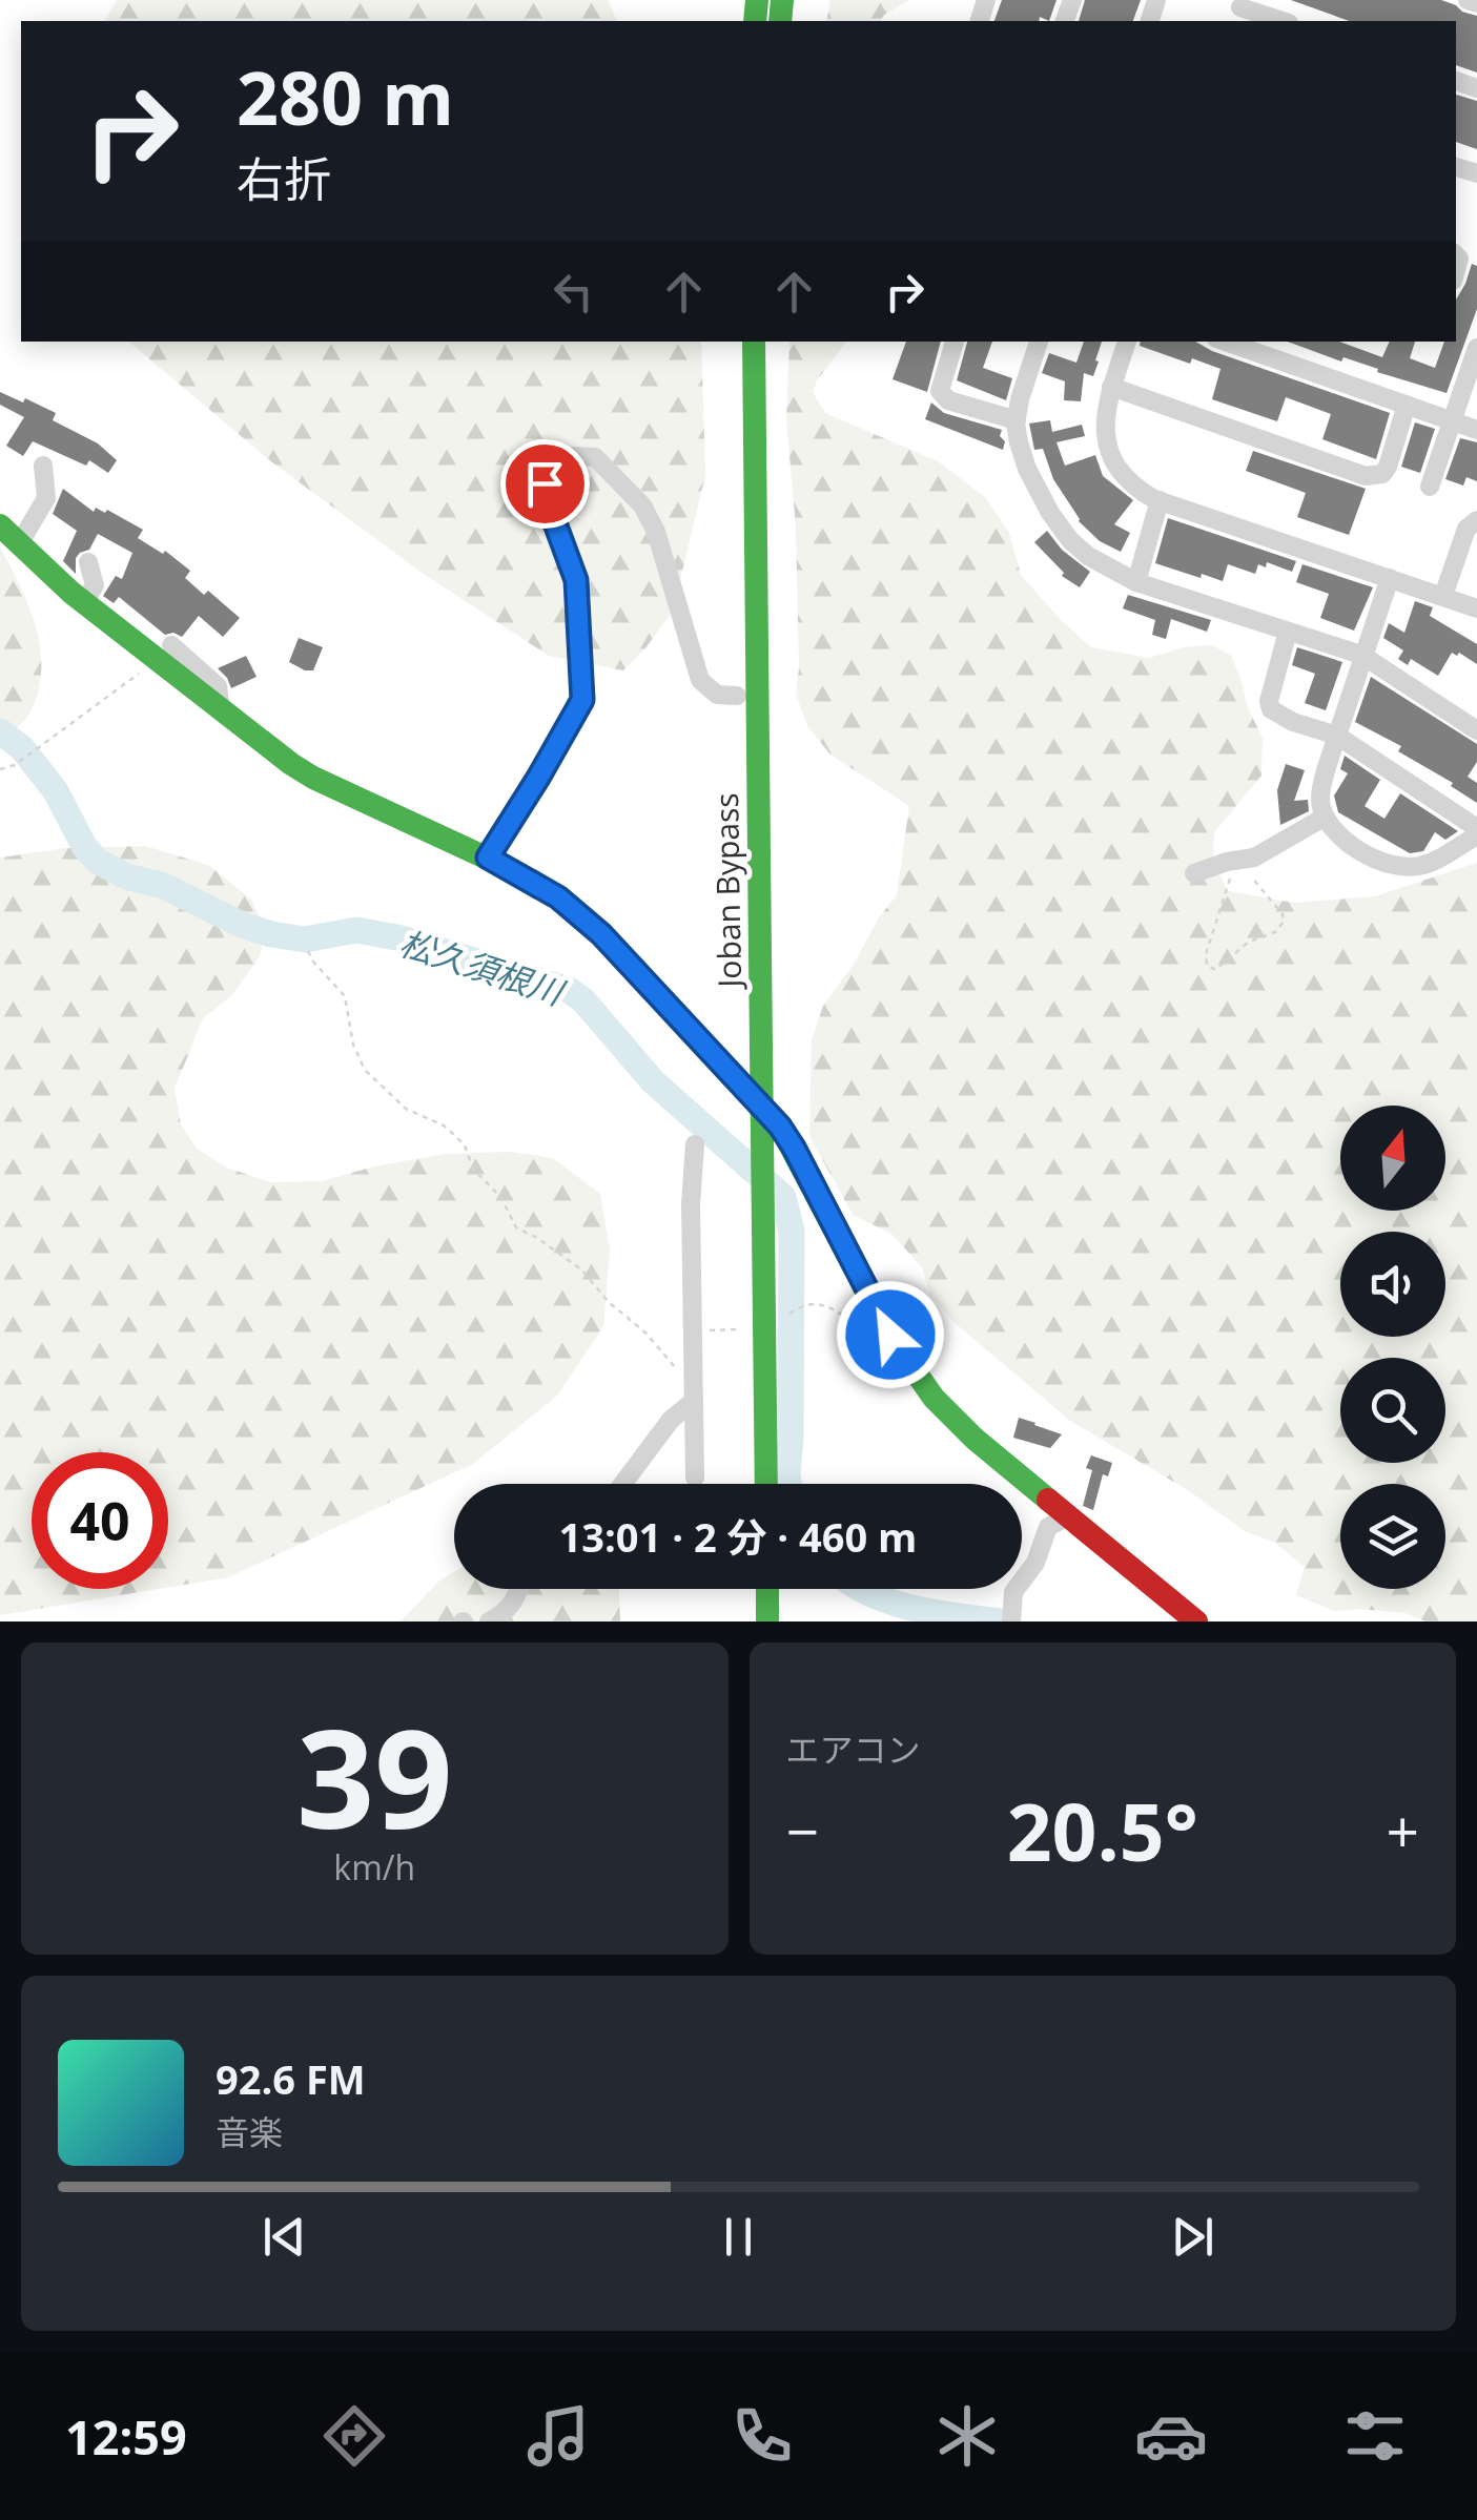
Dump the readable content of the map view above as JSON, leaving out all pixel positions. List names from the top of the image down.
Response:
{
  "streets": {
    "main road": ["Joban Bypass"]
  },
  "water": ["松久須根川"],
  "north": "top",
  "page": {
    "turn": ["280 m", "右折"],
    "limit": "40",
    "trip": "13:01 · 2 分 · 460 m",
    "tile": [
      ["39", "km/h"],
      "エアコン"
    ],
    "heat": ["−", "20.5°", "+"],
    "song": ["92.6 FM", "音楽"],
    "tabs": "12:59"
  }
}
